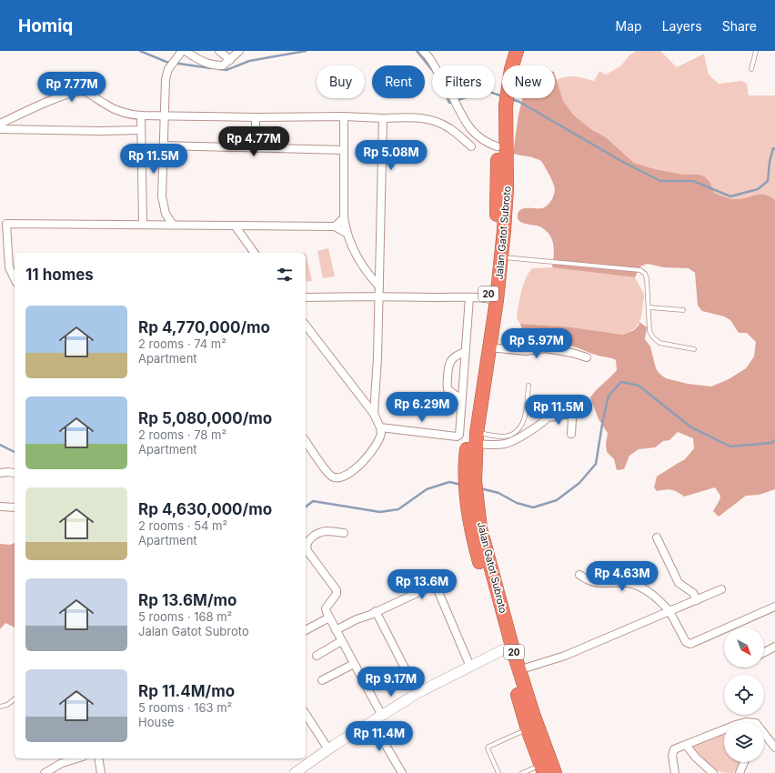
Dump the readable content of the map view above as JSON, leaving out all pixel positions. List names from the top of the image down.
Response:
{
  "streets": {
    "highway": ["Jalan Gatot Subroto", "20"]
  },
  "north": "bottom right",
  "page": {
    "header": "Homiq",
    "nav": ["Map", "Layers", "Share"],
    "chip": [
      "Buy",
      "Rent",
      "Filters",
      "New"
    ],
    "price": [
      "Rp 7.77M",
      "Rp 4.77M",
      "Rp 5.08M",
      "Rp 11.5M",
      "Rp 5.97M",
      "Rp 6.29M",
      "Rp 11.5M",
      "Rp 4.63M",
      "Rp 13.6M",
      "Rp 9.17M",
      "Rp 11.4M"
    ],
    "heading": "11 homes",
    "list": [
      {
        "name": "Rp 4,770,000/mo",
        "note": "2 rooms · 74 m² · Apartment"
      },
      {
        "name": "Rp 5,080,000/mo",
        "note": "2 rooms · 78 m² · Apartment"
      },
      {
        "name": "Rp 4,630,000/mo",
        "note": "2 rooms · 54 m² · Apartment"
      },
      {
        "name": "Rp 13.6M/mo",
        "note": "5 rooms · 168 m² · Jalan Gatot Subroto"
      },
      {
        "name": "Rp 11.4M/mo",
        "note": "5 rooms · 163 m² · House"
      }
    ]
  }
}
